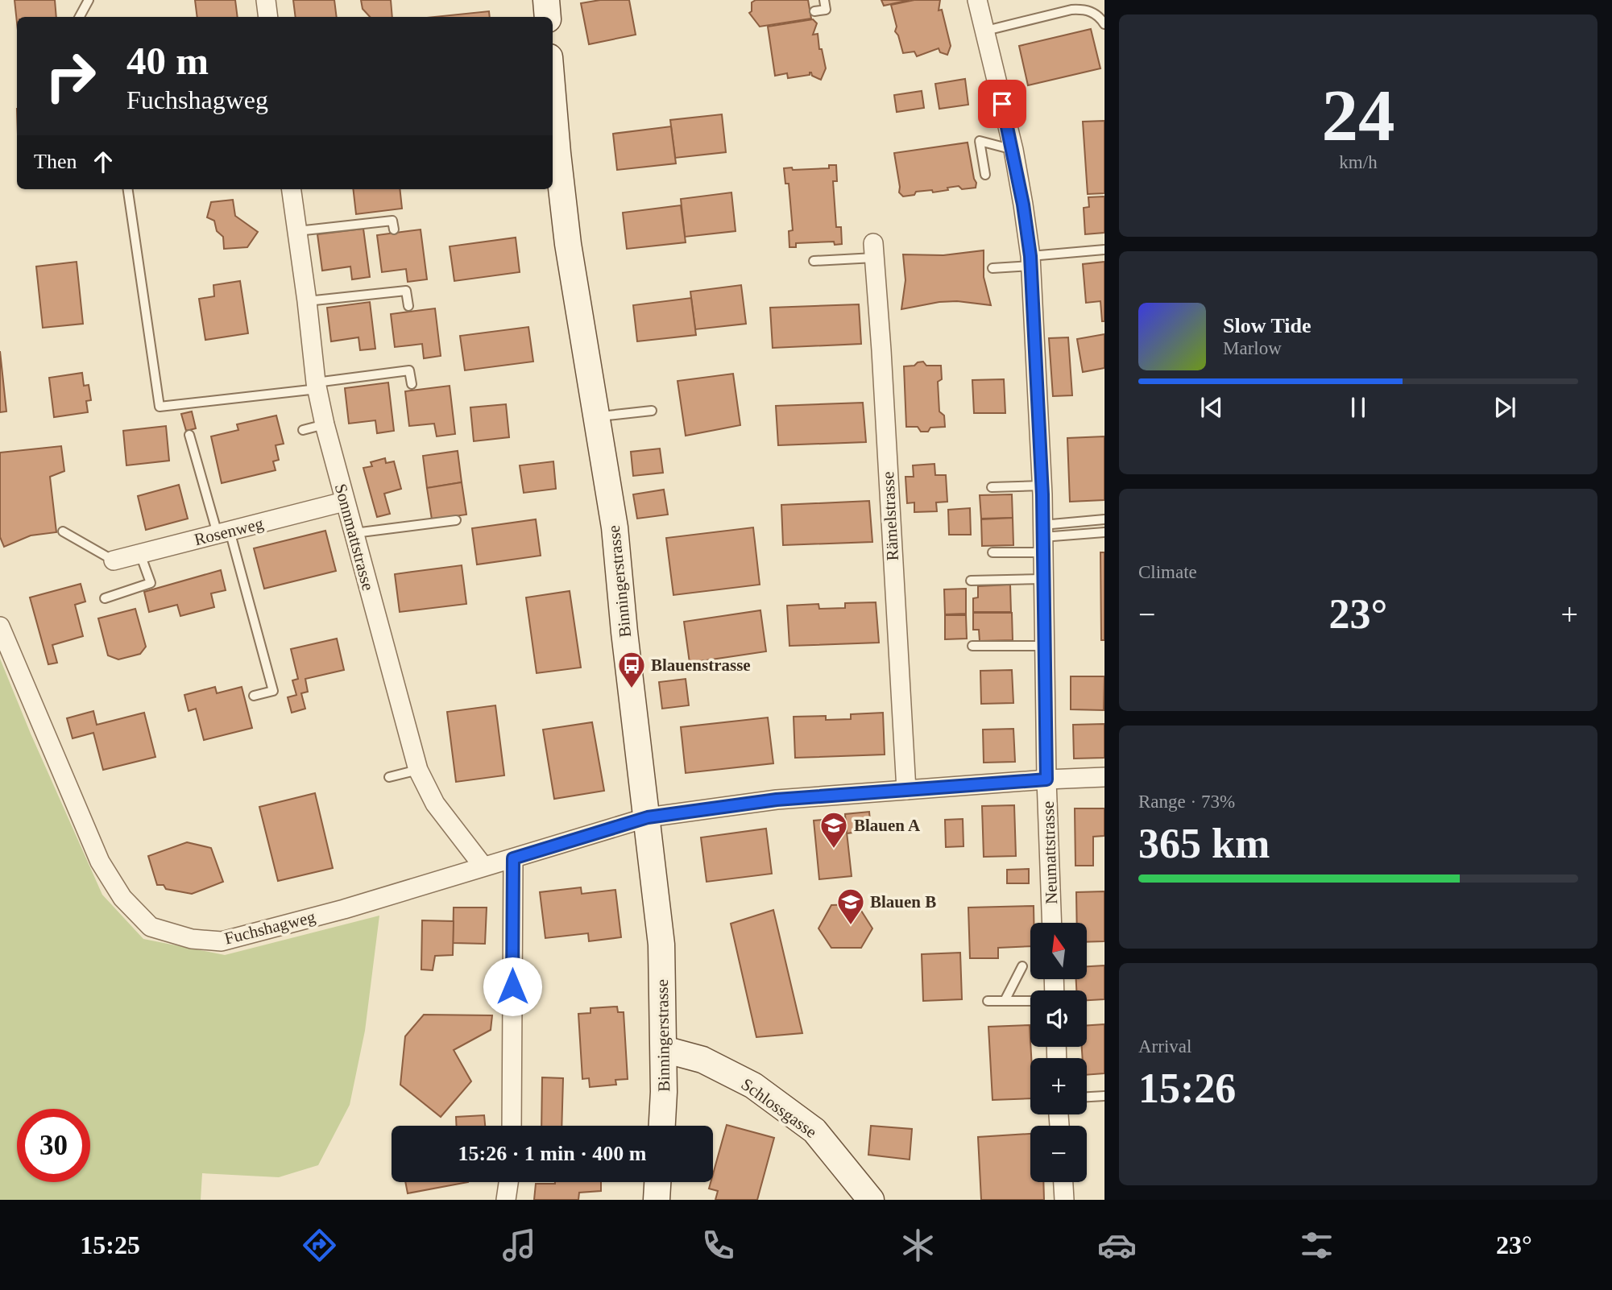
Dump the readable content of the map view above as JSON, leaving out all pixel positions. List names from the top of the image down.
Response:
{
  "streets": {
    "main road": ["Binningerstrasse", "Schlossgasse"],
    "street": [
      "Rämelstrasse",
      "Rosenweg",
      "Sonnmattstrasse",
      "Neumattstrasse",
      "Fuchshagweg"
    ]
  },
  "crossings": [
    ["Rosenweg", "Sonnmattstrasse"],
    ["Sonnmattstrasse", "Fuchshagweg"],
    ["Binningerstrasse", "Fuchshagweg"],
    ["Binningerstrasse", "Schlossgasse"]
  ],
  "places": {
    "bus stop": ["Blauenstrasse"],
    "school or university": ["Blauen A", "Blauen B"]
  },
  "north": "top",
  "page": {
    "tile": [
      ["24", "km/h"],
      "Climate",
      ["Range · 73%", "365 km"],
      ["Arrival", "15:26"]
    ],
    "turn": ["40 m", "Fuchshagweg"],
    "then": "Then",
    "song": ["Slow Tide", "Marlow"],
    "heat": ["−", "23°", "+"],
    "map_buttons": ["+", "−"],
    "limit": "30",
    "trip": "15:26 · 1 min · 400 m",
    "tabs": ["15:25", "23°"]
  }
}
